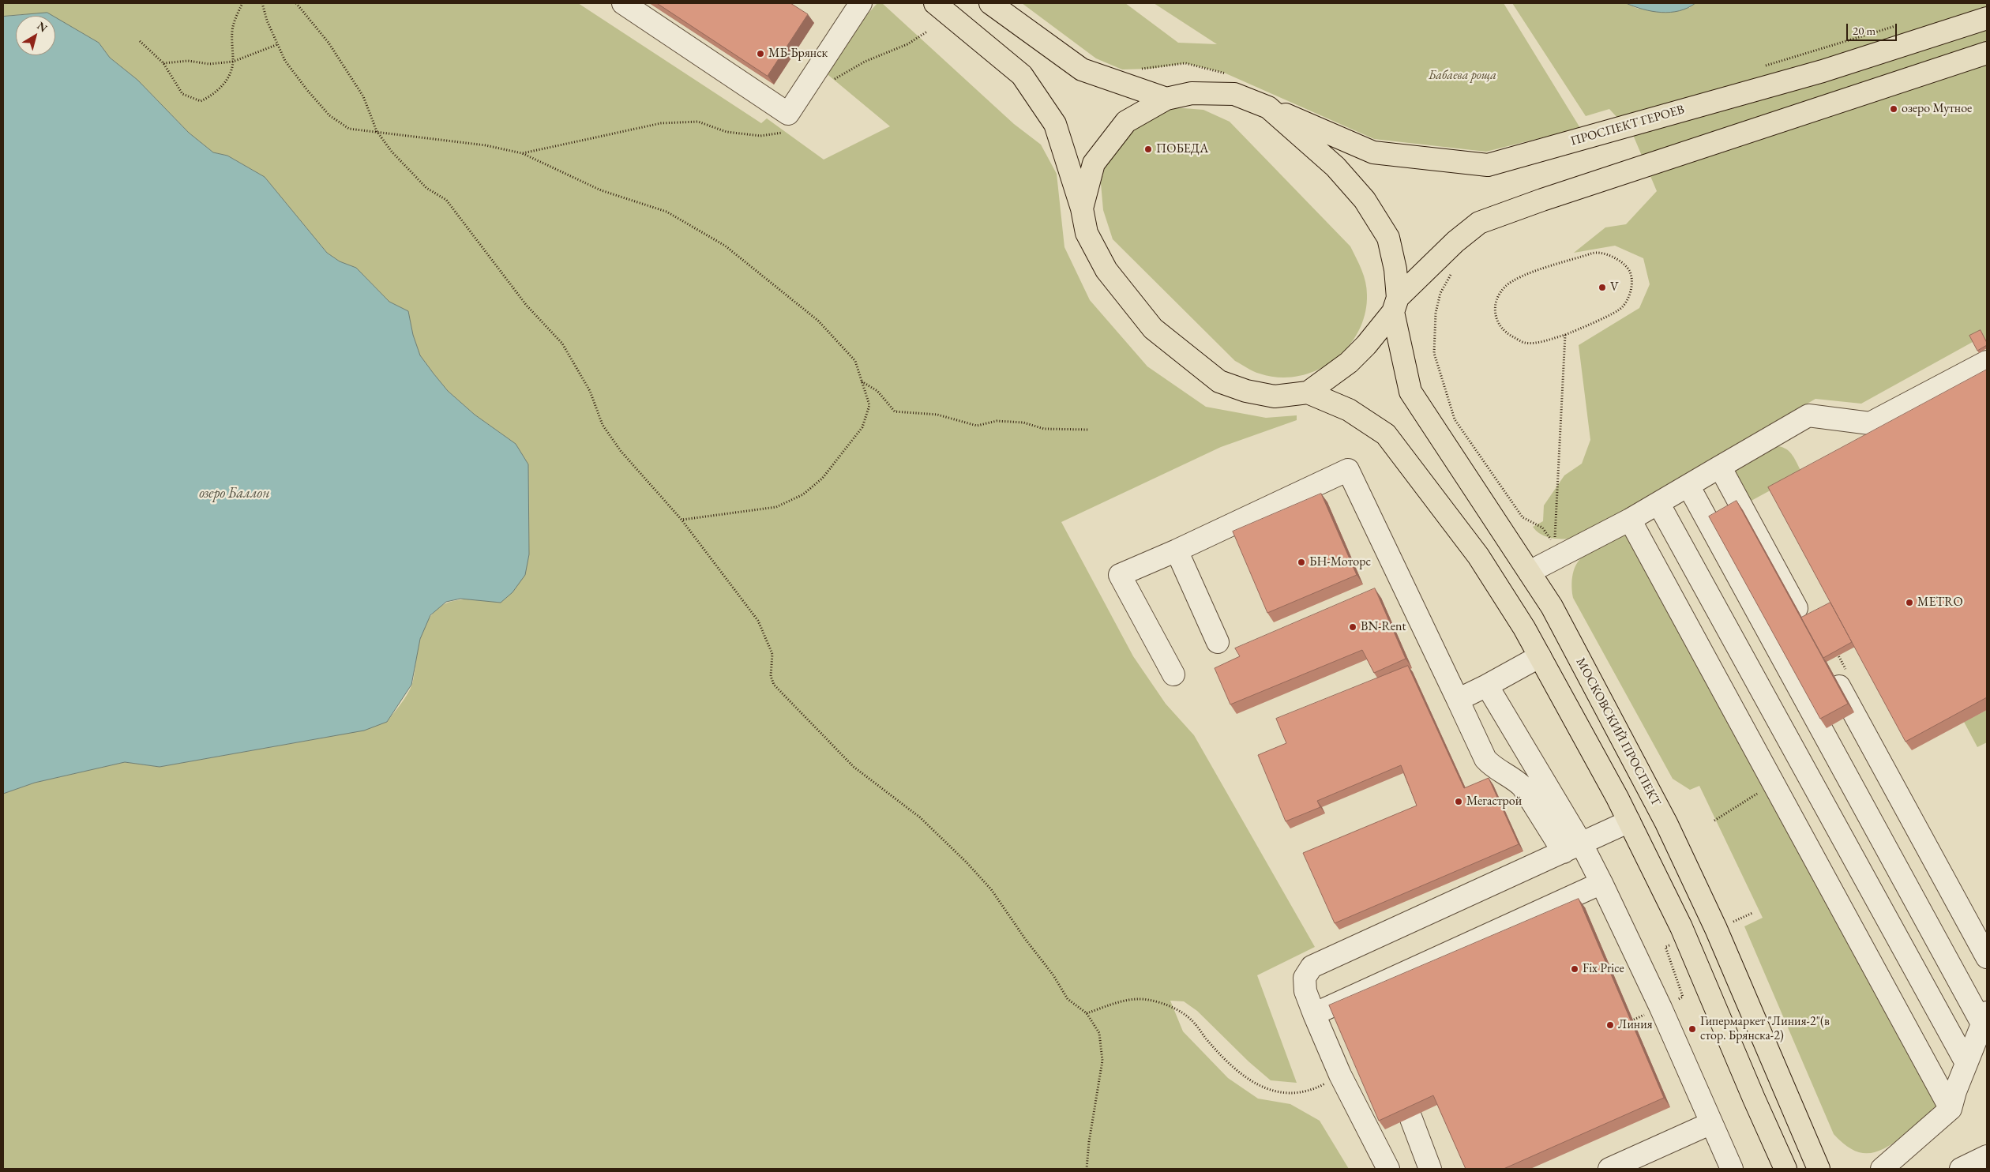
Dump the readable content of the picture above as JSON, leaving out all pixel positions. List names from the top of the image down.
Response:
{
  "streets": {
    "main road": ["ПРОСПЕКТ ГЕРОЕВ", "МОСКОВСКИЙ ПРОСПЕКТ"]
  },
  "crossings": [
    ["ПРОСПЕКТ ГЕРОЕВ", "МОСКОВСКИЙ ПРОСПЕКТ"]
  ],
  "water": ["озеро Баллон"],
  "parks": ["Бабаева роща"],
  "places": [
    "МБ-Брянск",
    "озеро Мутное",
    "ПОБЕДА",
    "V",
    "БН-Моторс",
    "METRO",
    "BN-Rent",
    "Мегастрой",
    "Fix Price",
    "Линия",
    "Гипермаркет \"Линия-2\"(в стор. Брянска-2)"
  ],
  "scale_bar": "20 m",
  "north": "top right"
}
